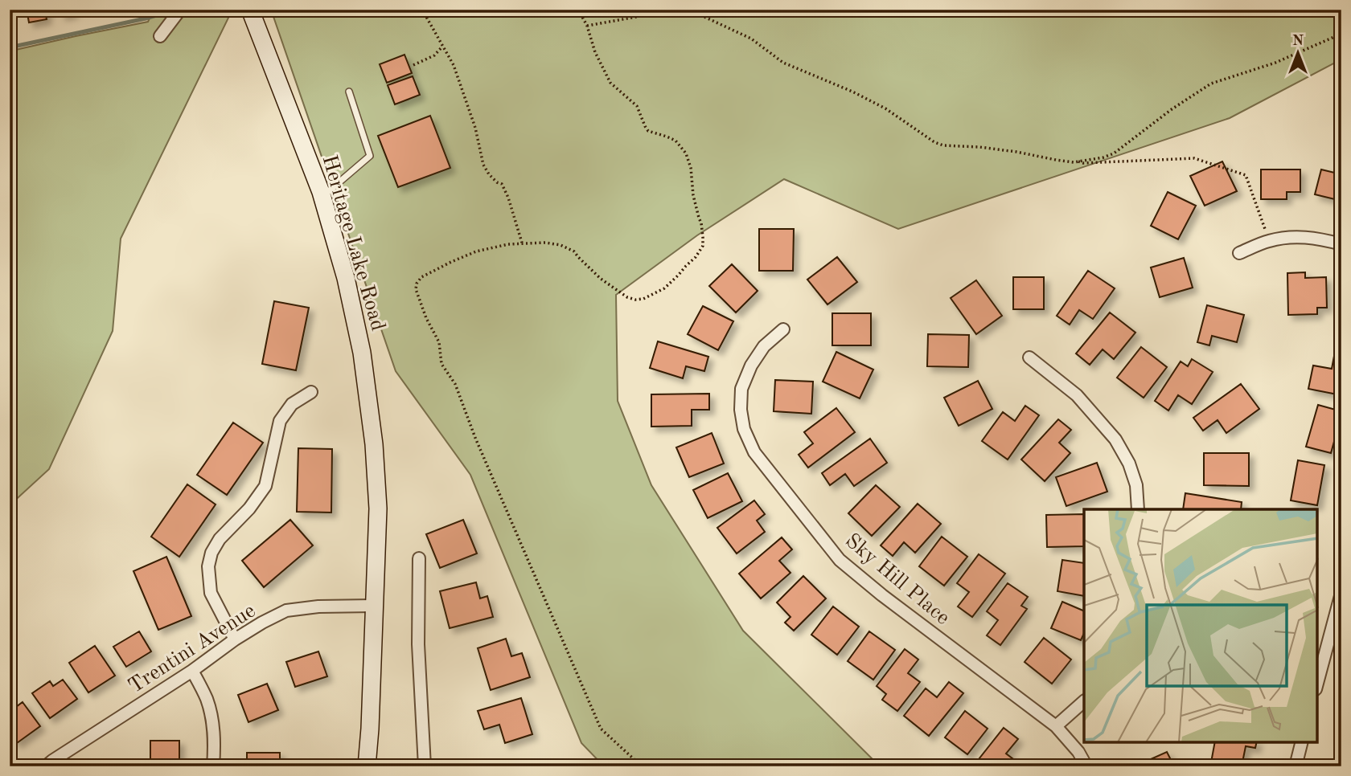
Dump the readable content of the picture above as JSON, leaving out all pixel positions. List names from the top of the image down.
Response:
{
  "streets": {
    "main road": ["Heritage Lake Road"],
    "street": ["Sky Hill Place", "Trentini Avenue"]
  },
  "crossings": [
    ["Heritage Lake Road", "Trentini Avenue"]
  ],
  "north": "top"
}
